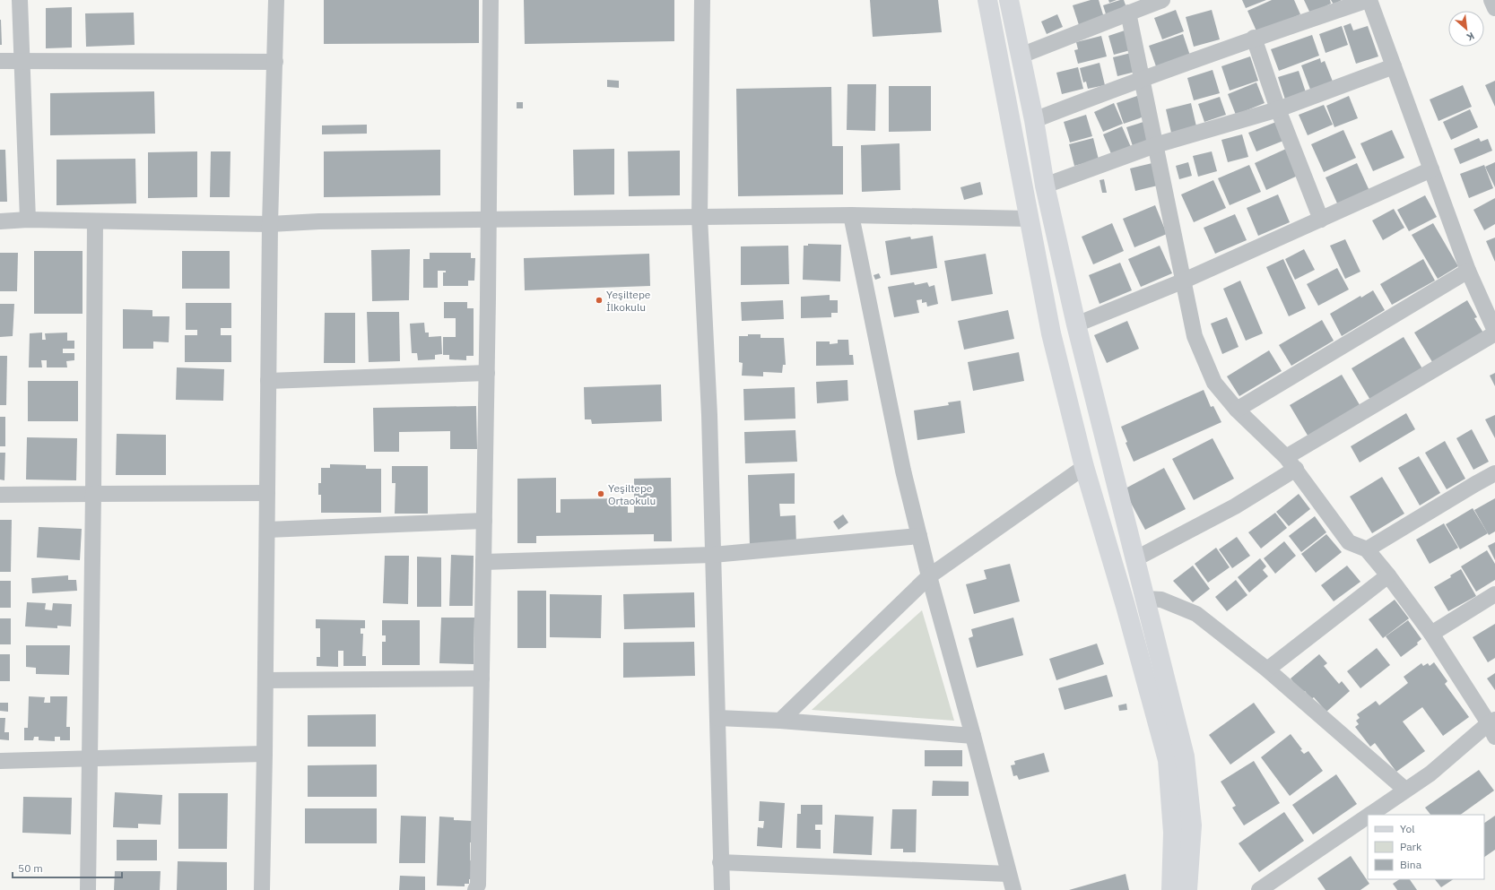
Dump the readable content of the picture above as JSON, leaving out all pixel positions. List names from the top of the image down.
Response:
{
  "places": ["Yeşiltepe İlkokulu", "Yeşiltepe Ortaokulu"],
  "legend": ["Yol", "Park", "Bina"],
  "scale_bar": "50 m",
  "north": "bottom right"
}
